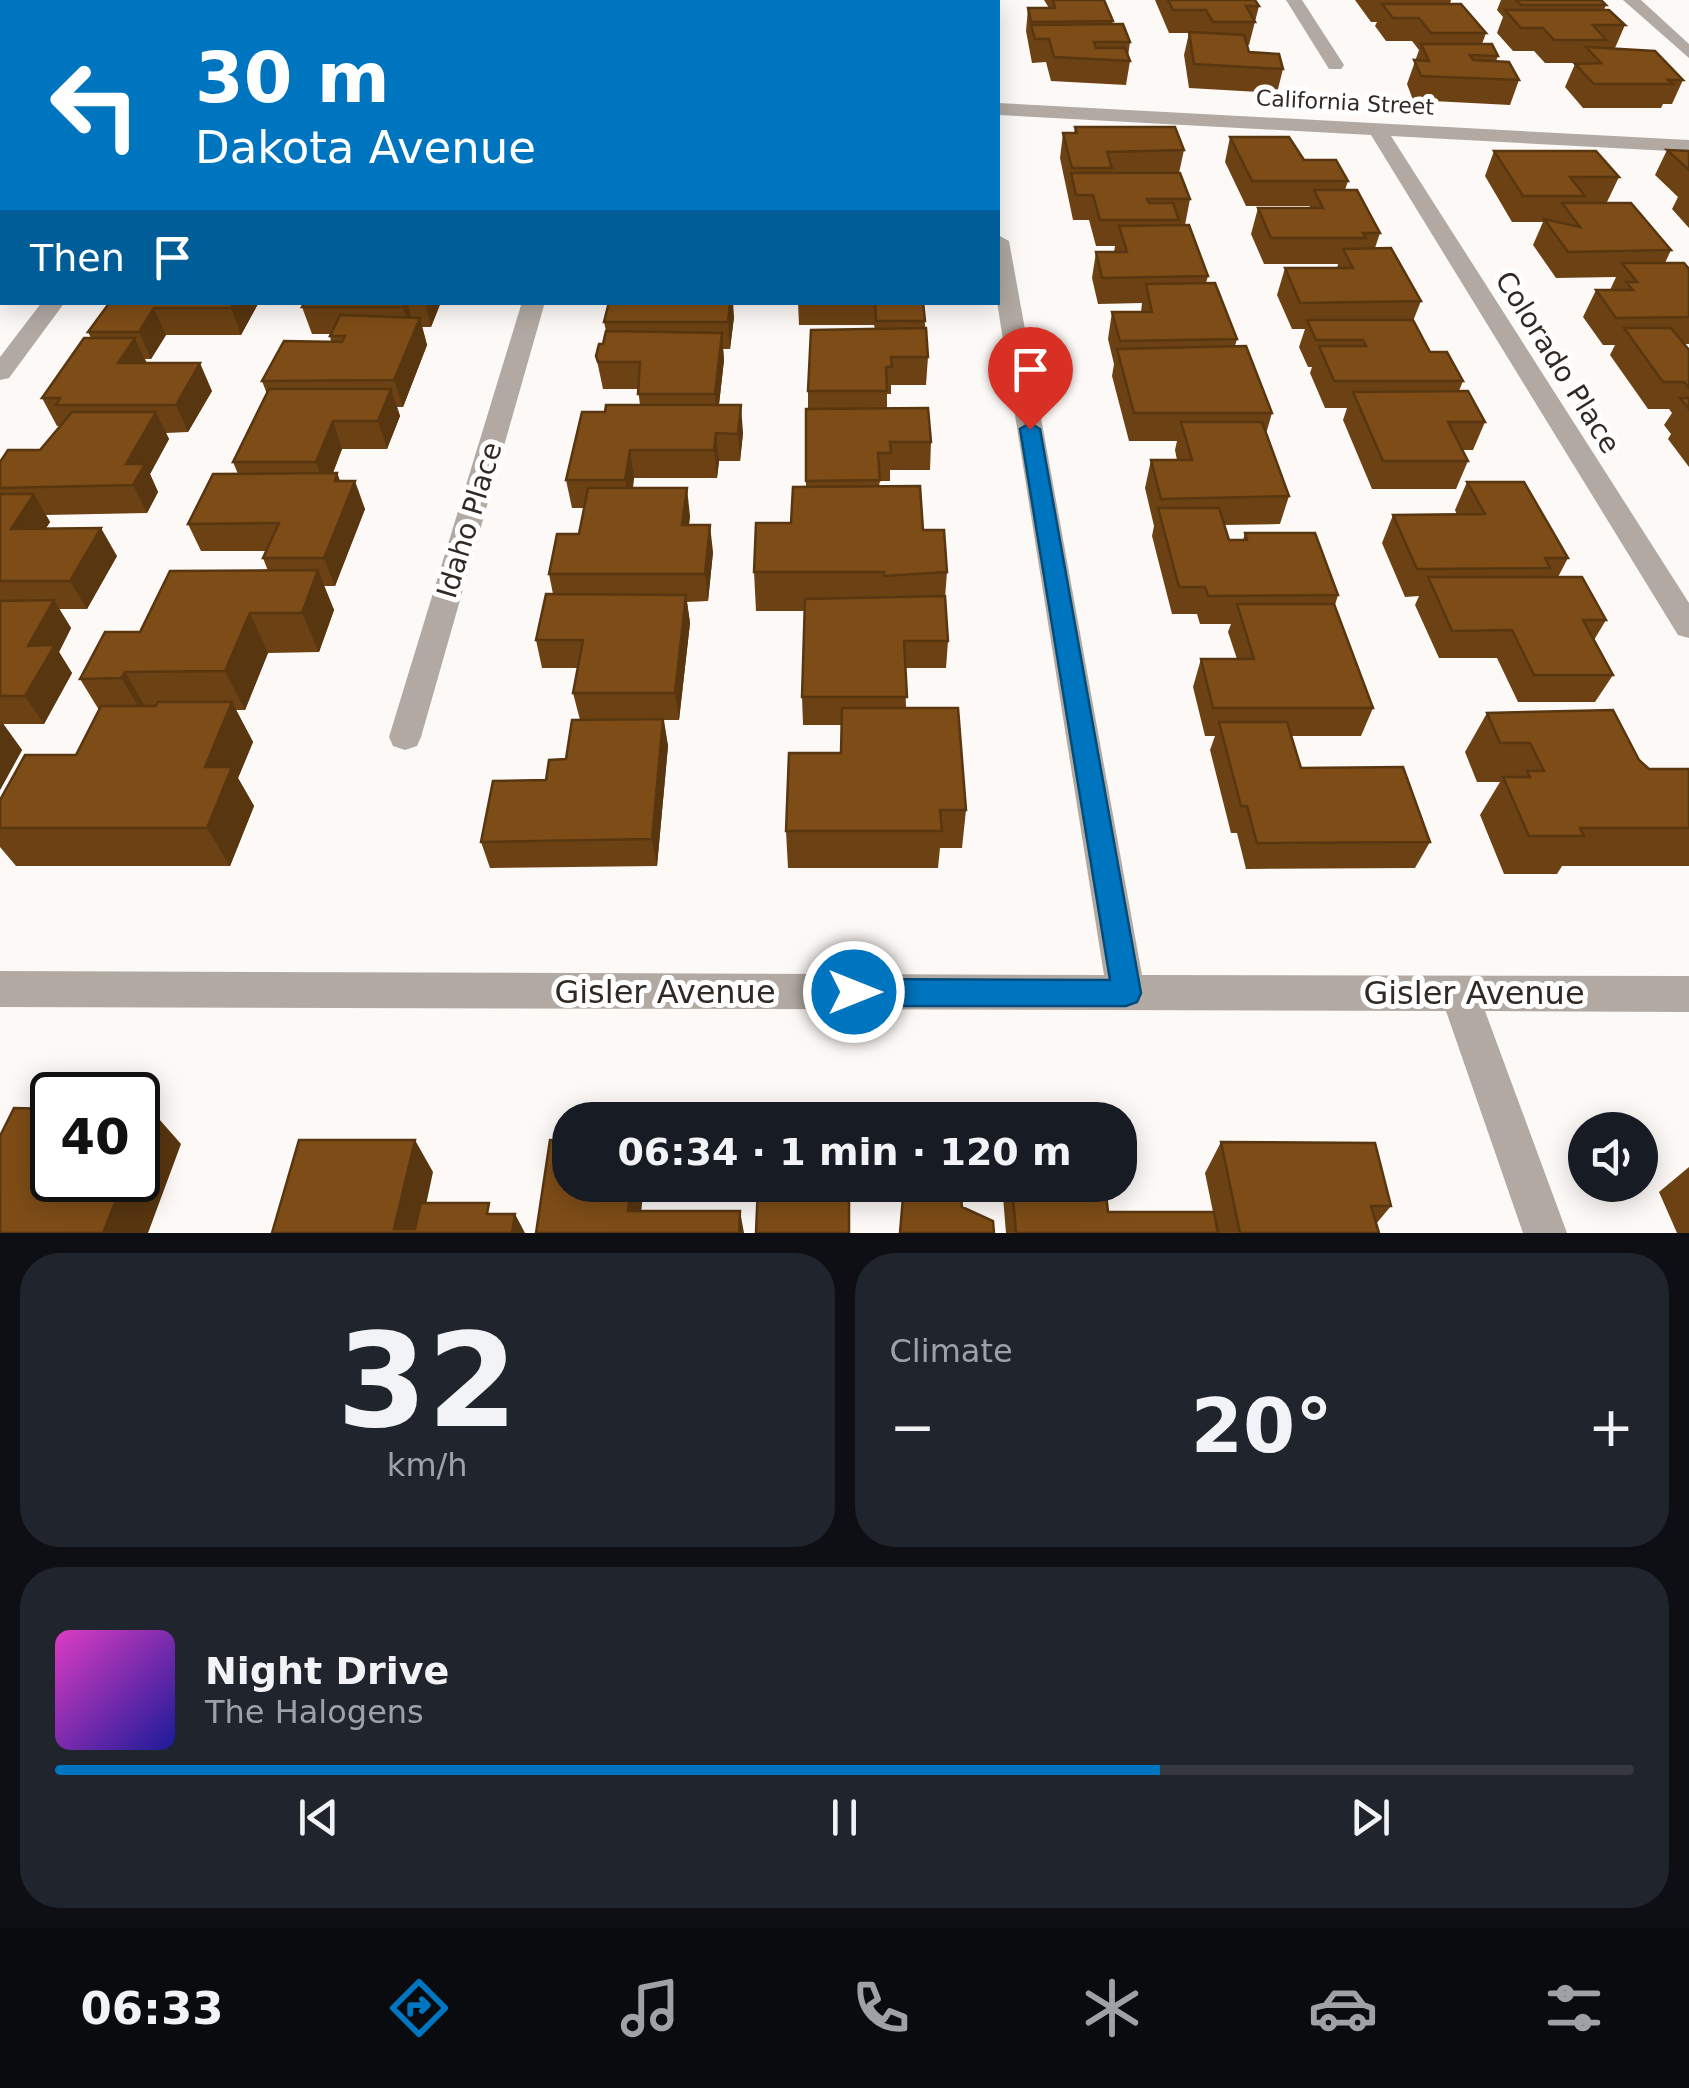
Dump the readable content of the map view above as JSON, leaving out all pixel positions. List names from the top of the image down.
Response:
{
  "streets": {
    "street": [
      "California Street",
      "Colorado Place",
      "Idaho Place",
      "Gisler Avenue"
    ]
  },
  "crossings": [
    ["California Street", "Colorado Place"]
  ],
  "page": {
    "turn": ["30 m", "Dakota Avenue"],
    "then": "Then",
    "limit": "40",
    "trip": "06:34 · 1 min · 120 m",
    "tile": [
      ["32", "km/h"],
      "Climate"
    ],
    "heat": ["−", "20°", "+"],
    "song": ["Night Drive", "The Halogens"],
    "tabs": "06:33"
  }
}
